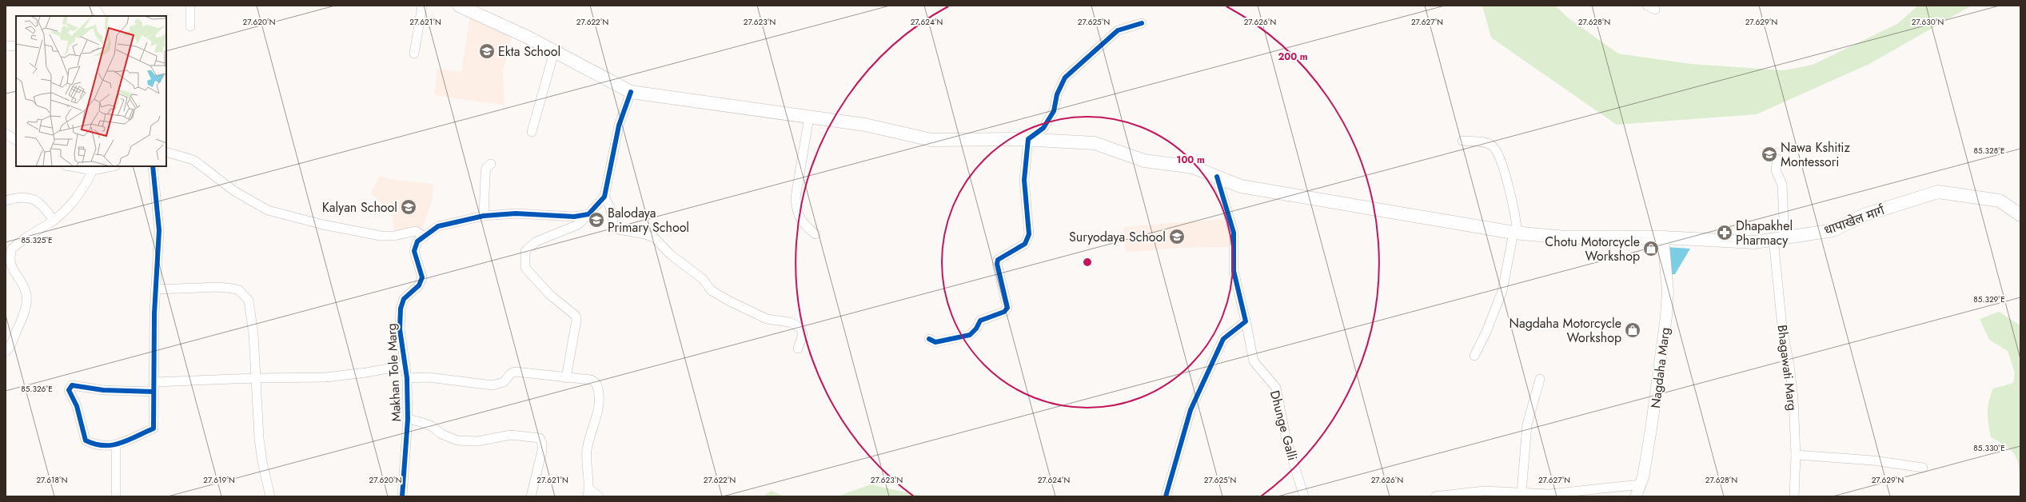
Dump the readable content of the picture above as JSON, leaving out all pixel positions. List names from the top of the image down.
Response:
{
  "streets": {
    "main road": ["धापाखेल मार्ग"],
    "street": [
      "Nagdaha Marg",
      "Bhagawati Marg",
      "Makhan Tole Marg",
      "Dhunge Galli"
    ]
  },
  "crossings": [
    ["धापाखेल मार्ग", "Nagdaha Marg"],
    ["धापाखेल मार्ग", "Bhagawati Marg"],
    ["धापाखेल मार्ग", "Dhunge Galli"]
  ],
  "places": {
    "school or university": [
      "Ekta School",
      "Nawa Kshitiz Montessori",
      "Kalyan School",
      "Balodaya Primary School",
      "Suryodaya School"
    ],
    "pharmacy": ["Dhapakhel Pharmacy"],
    "shop": ["Chotu Motorcycle Workshop", "Nagdaha Motorcycle Workshop"]
  },
  "coordinates": [
    "27.620°N",
    "27.621°N",
    "27.622°N",
    "27.624°N",
    "27.625°N",
    "27.626°N",
    "27.627°N",
    "27.628°N",
    "27.629°N",
    "27.630°N",
    "27.623°N",
    "85.328°E",
    "85.325°E",
    "85.329°E",
    "85.326°E",
    "85.330°E",
    "27.618°N",
    "27.619°N"
  ],
  "rings": ["200 m", "100 m"]
}
